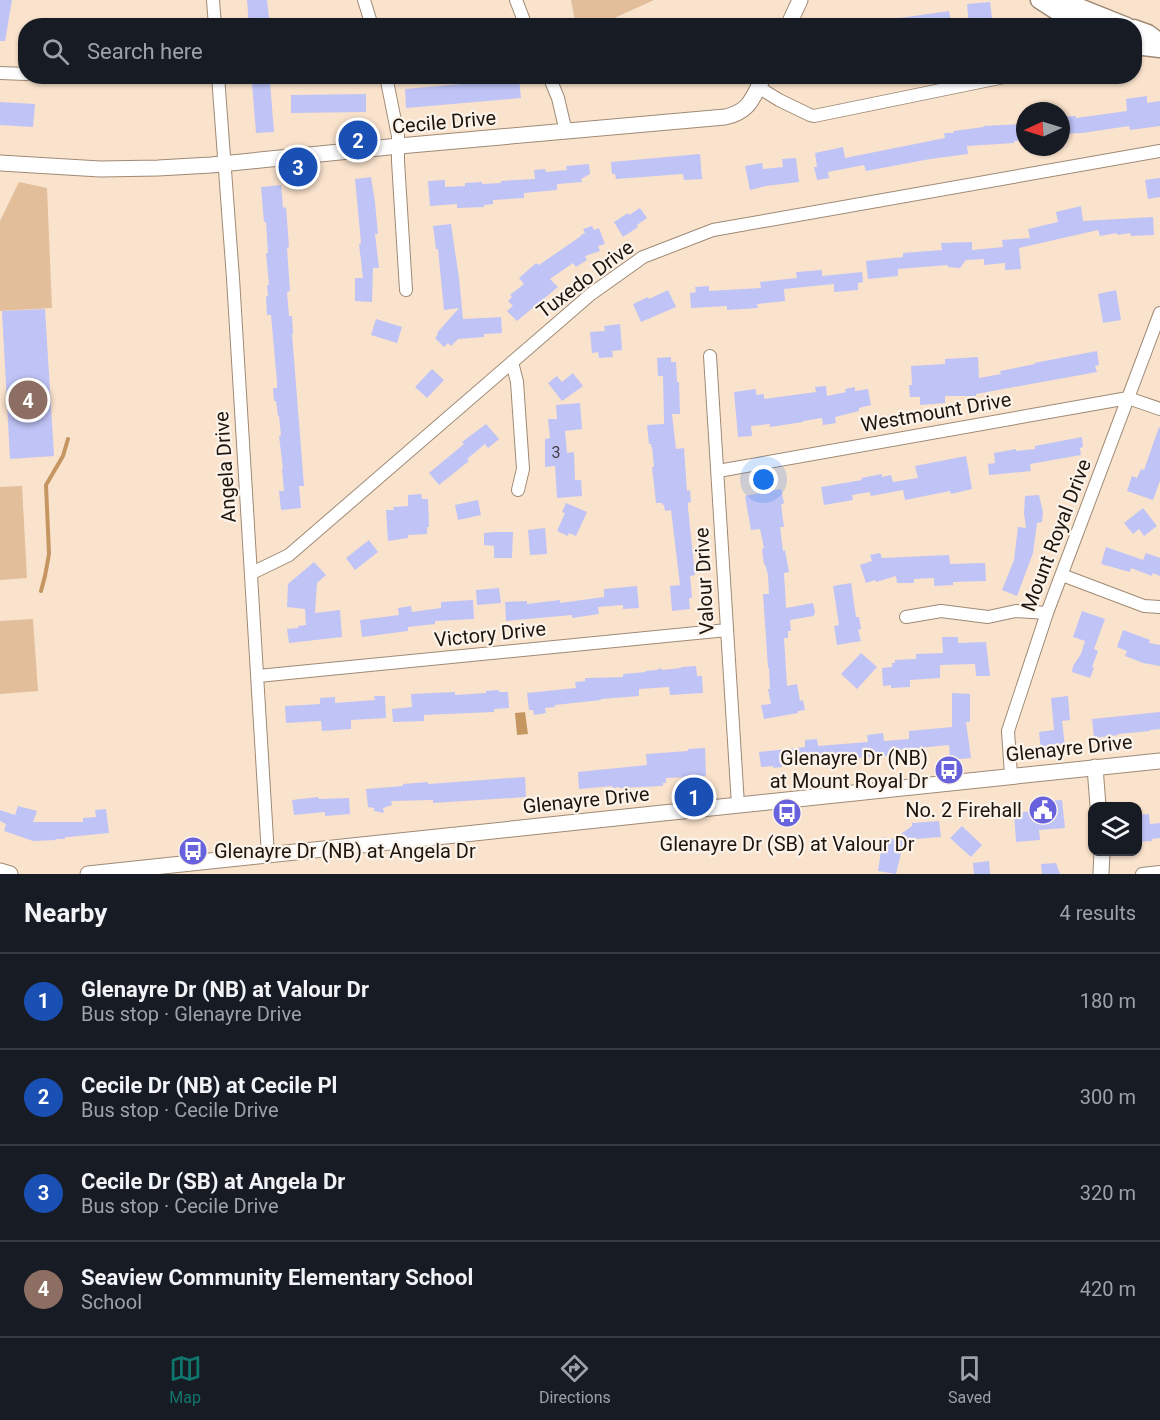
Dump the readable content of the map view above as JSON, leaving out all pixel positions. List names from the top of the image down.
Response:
{
  "streets": {
    "street": [
      "Cecile Drive",
      "Tuxedo Drive",
      "Westmount Drive",
      "Angela Drive",
      "Mount Royal Drive",
      "Valour Drive",
      "Victory Drive",
      "Glenayre Drive"
    ]
  },
  "crossings": [
    ["Cecile Drive", "Angela Drive"],
    ["Tuxedo Drive", "Angela Drive"],
    ["Westmount Drive", "Mount Royal Drive"],
    ["Westmount Drive", "Valour Drive"],
    ["Angela Drive", "Victory Drive"],
    ["Angela Drive", "Glenayre Drive"],
    ["Mount Royal Drive", "Glenayre Drive"],
    ["Valour Drive", "Victory Drive"],
    ["Valour Drive", "Glenayre Drive"]
  ],
  "places": {
    "bus stop": ["Glenayre Dr (NB) at Mount Royal Dr", "Glenayre Dr (SB) at Valour Dr", "Glenayre Dr (NB) at Angela Dr"],
    "public building": ["No. 2 Firehall"]
  },
  "house_numbers": ["3"],
  "north": "left",
  "page": {
    "search": "Search here",
    "pins": [
      "2",
      "3",
      "4",
      "1"
    ],
    "heading": ["Nearby", "4 results"],
    "list": [
      {
        "mark": "1",
        "name": "Glenayre Dr (NB) at Valour Dr",
        "note": "Bus stop · Glenayre Drive",
        "value": "180 m"
      },
      {
        "mark": "2",
        "name": "Cecile Dr (NB) at Cecile Pl",
        "note": "Bus stop · Cecile Drive",
        "value": "300 m"
      },
      {
        "mark": "3",
        "name": "Cecile Dr (SB) at Angela Dr",
        "note": "Bus stop · Cecile Drive",
        "value": "320 m"
      },
      {
        "mark": "4",
        "name": "Seaview Community Elementary School",
        "note": "School",
        "value": "420 m"
      }
    ],
    "nav": ["Map", "Directions", "Saved"]
  }
}
